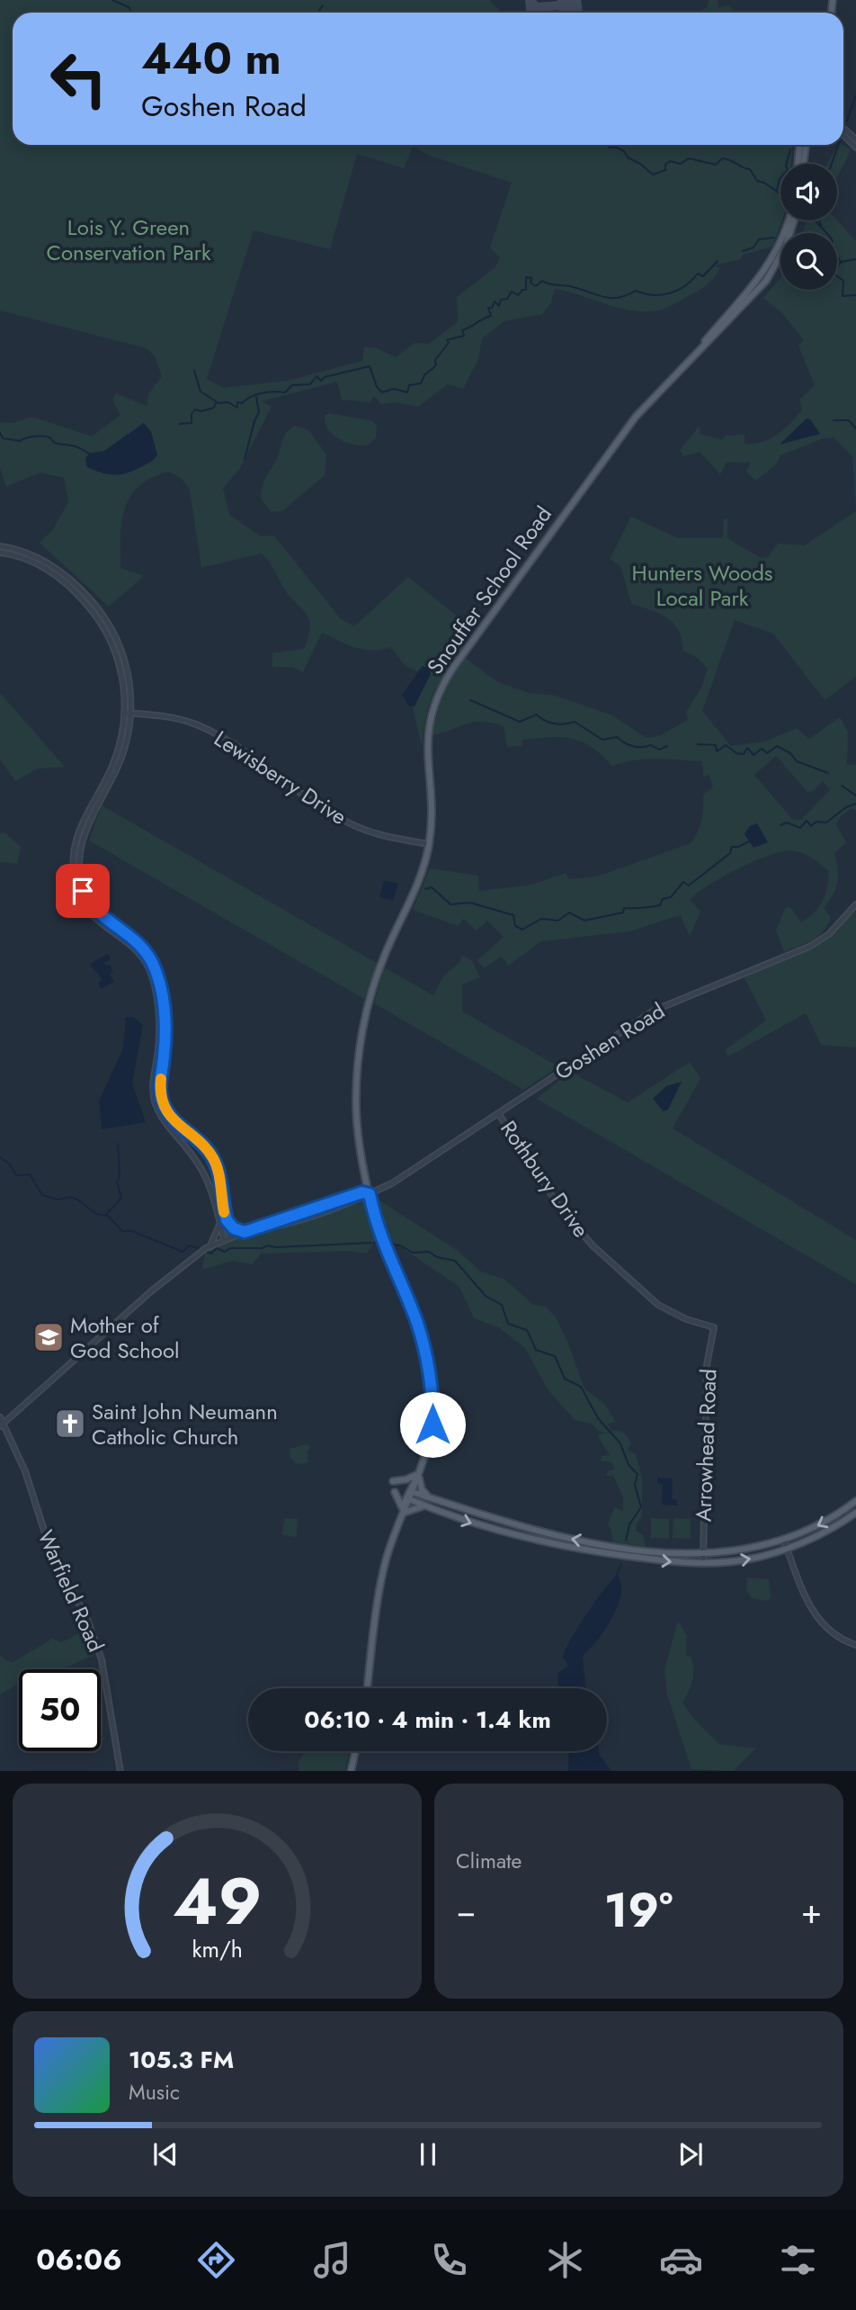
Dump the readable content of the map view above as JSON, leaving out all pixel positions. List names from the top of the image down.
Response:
{
  "streets": {
    "main road": ["Snouffer School Road"],
    "street": [
      "Lewisberry Drive",
      "Goshen Road",
      "Rothbury Drive",
      "Arrowhead Road",
      "Warfield Road"
    ]
  },
  "crossings": [
    ["Snouffer School Road", "Lewisberry Drive"],
    ["Snouffer School Road", "Goshen Road"],
    ["Goshen Road", "Rothbury Drive"],
    ["Goshen Road", "Warfield Road"],
    ["Rothbury Drive", "Arrowhead Road"]
  ],
  "parks": ["Lois Y. Green Conservation Park", "Hunters Woods Local Park"],
  "places": {
    "school or university": ["Mother of God School"],
    "church": ["Saint John Neumann Catholic Church"]
  },
  "page": {
    "turn": ["440 m", "Goshen Road"],
    "limit": "50",
    "trip": "06:10 · 4 min · 1.4 km",
    "tile": "Climate",
    "heat": ["−", "19°", "+"],
    "song": ["105.3 FM", "Music"],
    "tabs": "06:06",
    "gauge": ["49", "km/h"]
  }
}
